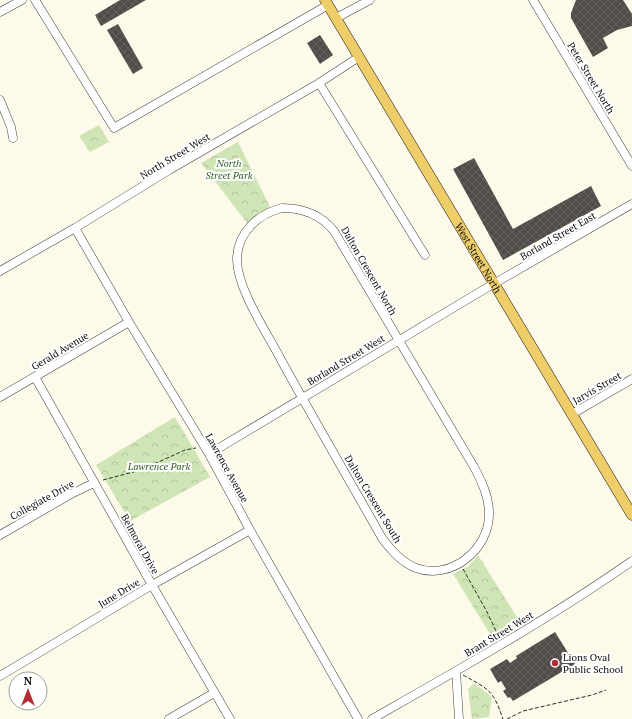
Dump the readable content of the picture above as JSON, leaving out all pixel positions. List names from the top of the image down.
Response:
{
  "streets": {
    "main road": ["West Street North"],
    "street": [
      "Peter Street North",
      "North Street West",
      "Borland Street East",
      "Dalton Crescent North",
      "Gerald Avenue",
      "Borland Street West",
      "Jarvis Street",
      "Lawrence Avenue",
      "Dalton Crescent South",
      "Collegiate Drive",
      "Belmoral Drive",
      "June Drive",
      "Brant Street West"
    ]
  },
  "crossings": [
    ["North Street West", "West Street North"],
    ["North Street West", "Lawrence Avenue"],
    ["Borland Street East", "West Street North"],
    ["Borland Street East", "Borland Street West"],
    ["West Street North", "Borland Street West"],
    ["West Street North", "Jarvis Street"],
    ["Dalton Crescent North", "Borland Street West"],
    ["Dalton Crescent North", "Dalton Crescent South"],
    ["Gerald Avenue", "Lawrence Avenue"],
    ["Gerald Avenue", "Belmoral Drive"],
    ["Borland Street West", "Lawrence Avenue"],
    ["Borland Street West", "Dalton Crescent South"],
    ["Lawrence Avenue", "June Drive"],
    ["Collegiate Drive", "Belmoral Drive"],
    ["Belmoral Drive", "June Drive"]
  ],
  "parks": ["North Street Park", "Lawrence Park"],
  "places": ["Lions Oval Public School"],
  "north": "top"
}
